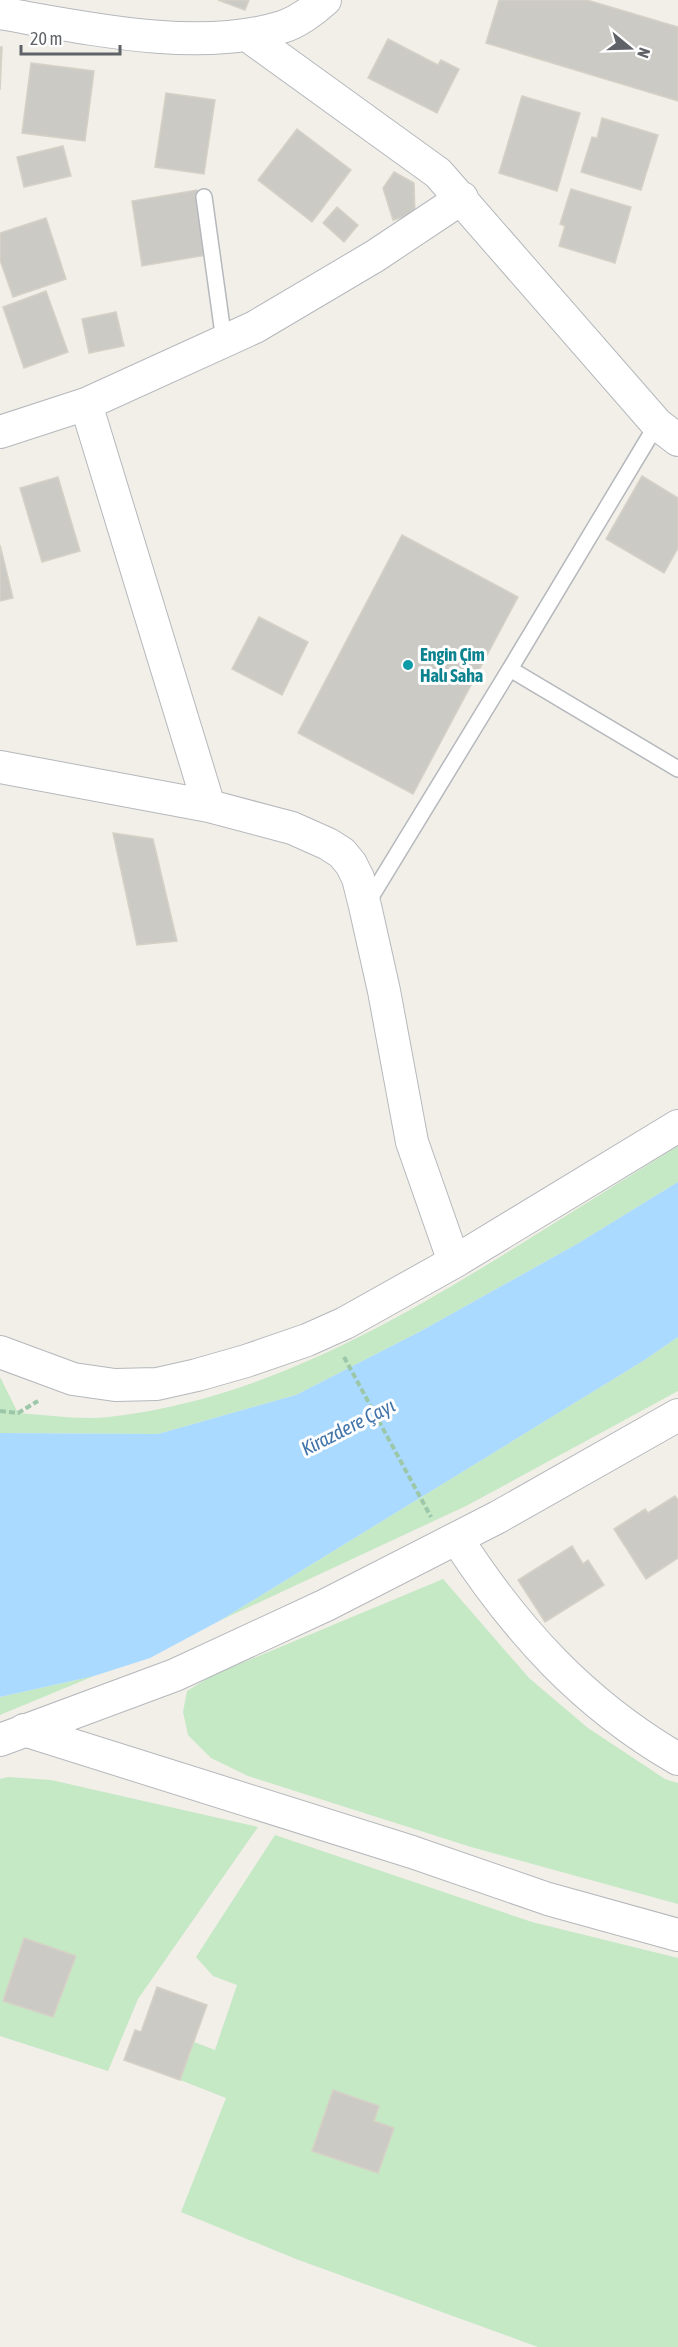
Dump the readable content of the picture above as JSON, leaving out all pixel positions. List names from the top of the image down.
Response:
{
  "water": ["Kirazdere Çayı"],
  "places": ["Engin Çim Halı Saha"],
  "scale_bar": "20 m",
  "north": "right"
}
